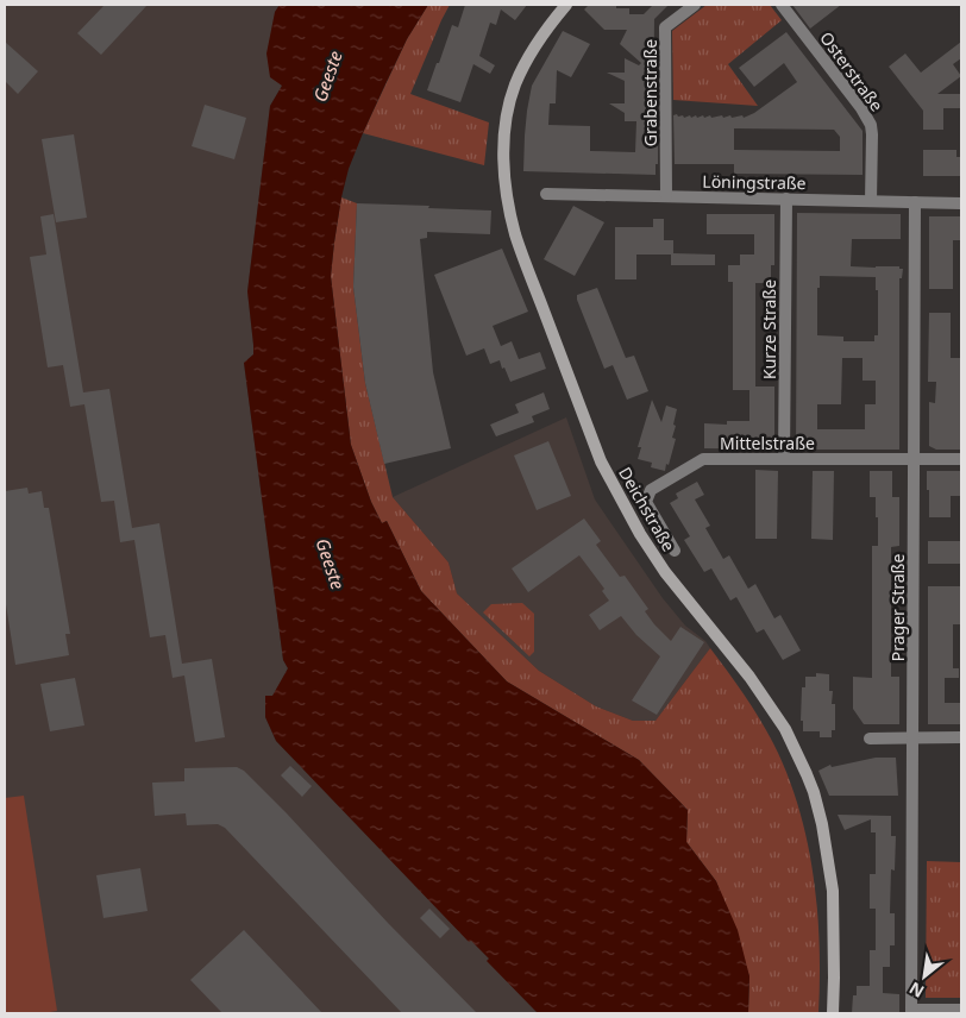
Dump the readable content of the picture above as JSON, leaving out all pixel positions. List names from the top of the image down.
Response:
{
  "streets": {
    "main road": ["Deichstraße"],
    "street": [
      "Osterstraße",
      "Grabenstraße",
      "Löningstraße",
      "Kurze Straße",
      "Mittelstraße",
      "Prager Straße"
    ]
  },
  "crossings": [
    ["Osterstraße", "Löningstraße"],
    ["Grabenstraße", "Löningstraße"],
    ["Löningstraße", "Kurze Straße"],
    ["Löningstraße", "Prager Straße"],
    ["Kurze Straße", "Mittelstraße"],
    ["Mittelstraße", "Prager Straße"]
  ],
  "water": ["Geeste"],
  "north": "bottom left"
}
